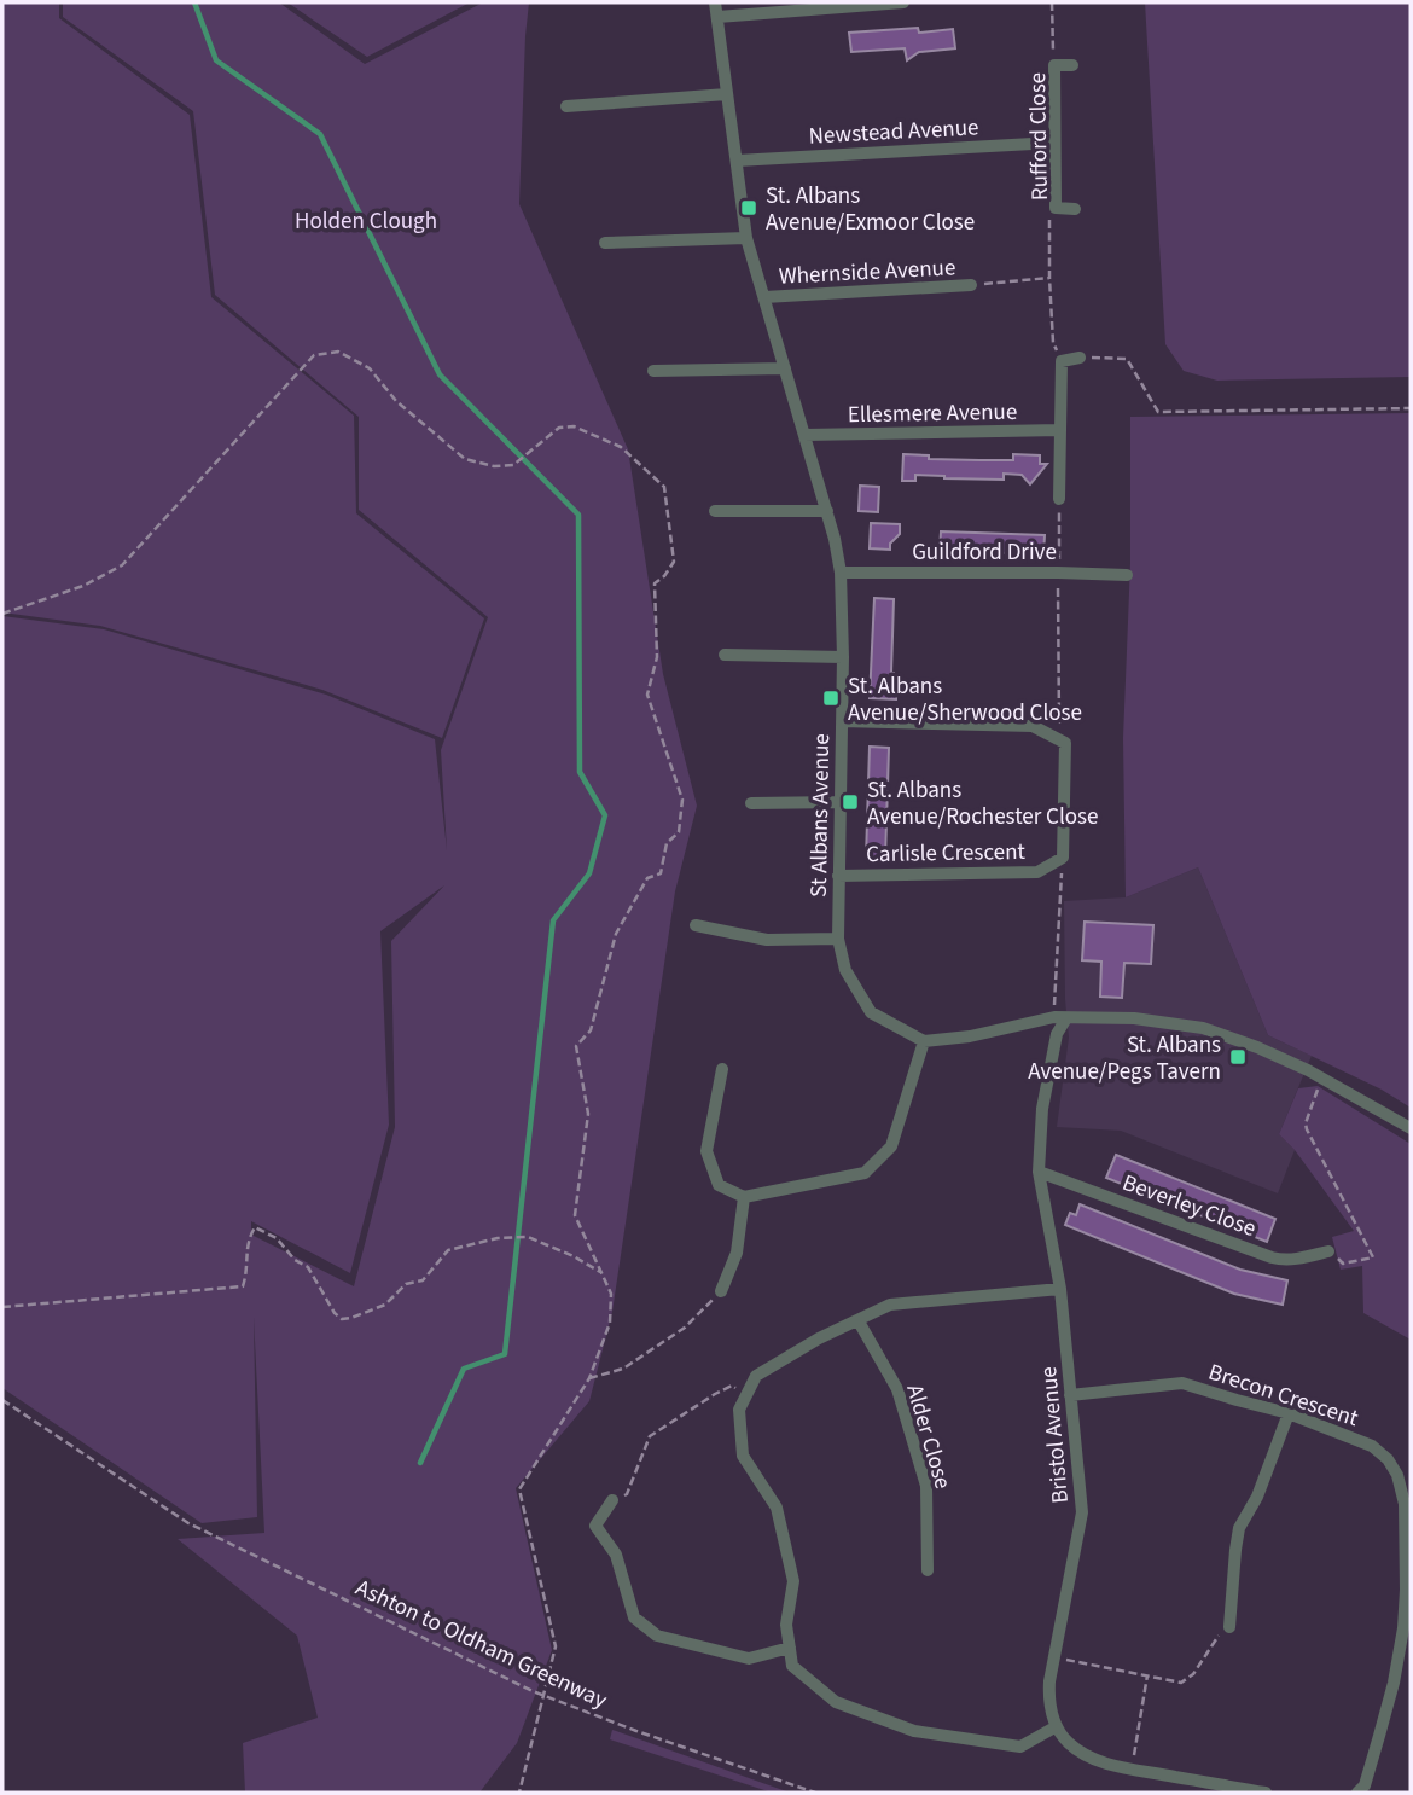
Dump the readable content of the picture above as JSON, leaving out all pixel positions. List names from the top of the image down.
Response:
{
  "streets": {
    "street": [
      "Newstead Avenue",
      "Rufford Close",
      "Whernside Avenue",
      "Ellesmere Avenue",
      "Guildford Drive",
      "St Albans Avenue",
      "Carlisle Crescent",
      "Beverley Close",
      "Brecon Crescent",
      "Bristol Avenue",
      "Alder Close"
    ],
    "path": ["Ashton to Oldham Greenway"]
  },
  "crossings": [
    ["Newstead Avenue", "Rufford Close"],
    ["Newstead Avenue", "St Albans Avenue"],
    ["Whernside Avenue", "St Albans Avenue"],
    ["Ellesmere Avenue", "St Albans Avenue"],
    ["Guildford Drive", "St Albans Avenue"],
    ["St Albans Avenue", "Carlisle Crescent"],
    ["Beverley Close", "Bristol Avenue"],
    ["Brecon Crescent", "Bristol Avenue"]
  ],
  "parks": ["Holden Clough"],
  "places": {
    "transit": [
      "St. Albans Avenue/Exmoor Close",
      "St. Albans Avenue/Sherwood Close",
      "St. Albans Avenue/Rochester Close",
      "St. Albans Avenue/Pegs Tavern"
    ]
  }
}
